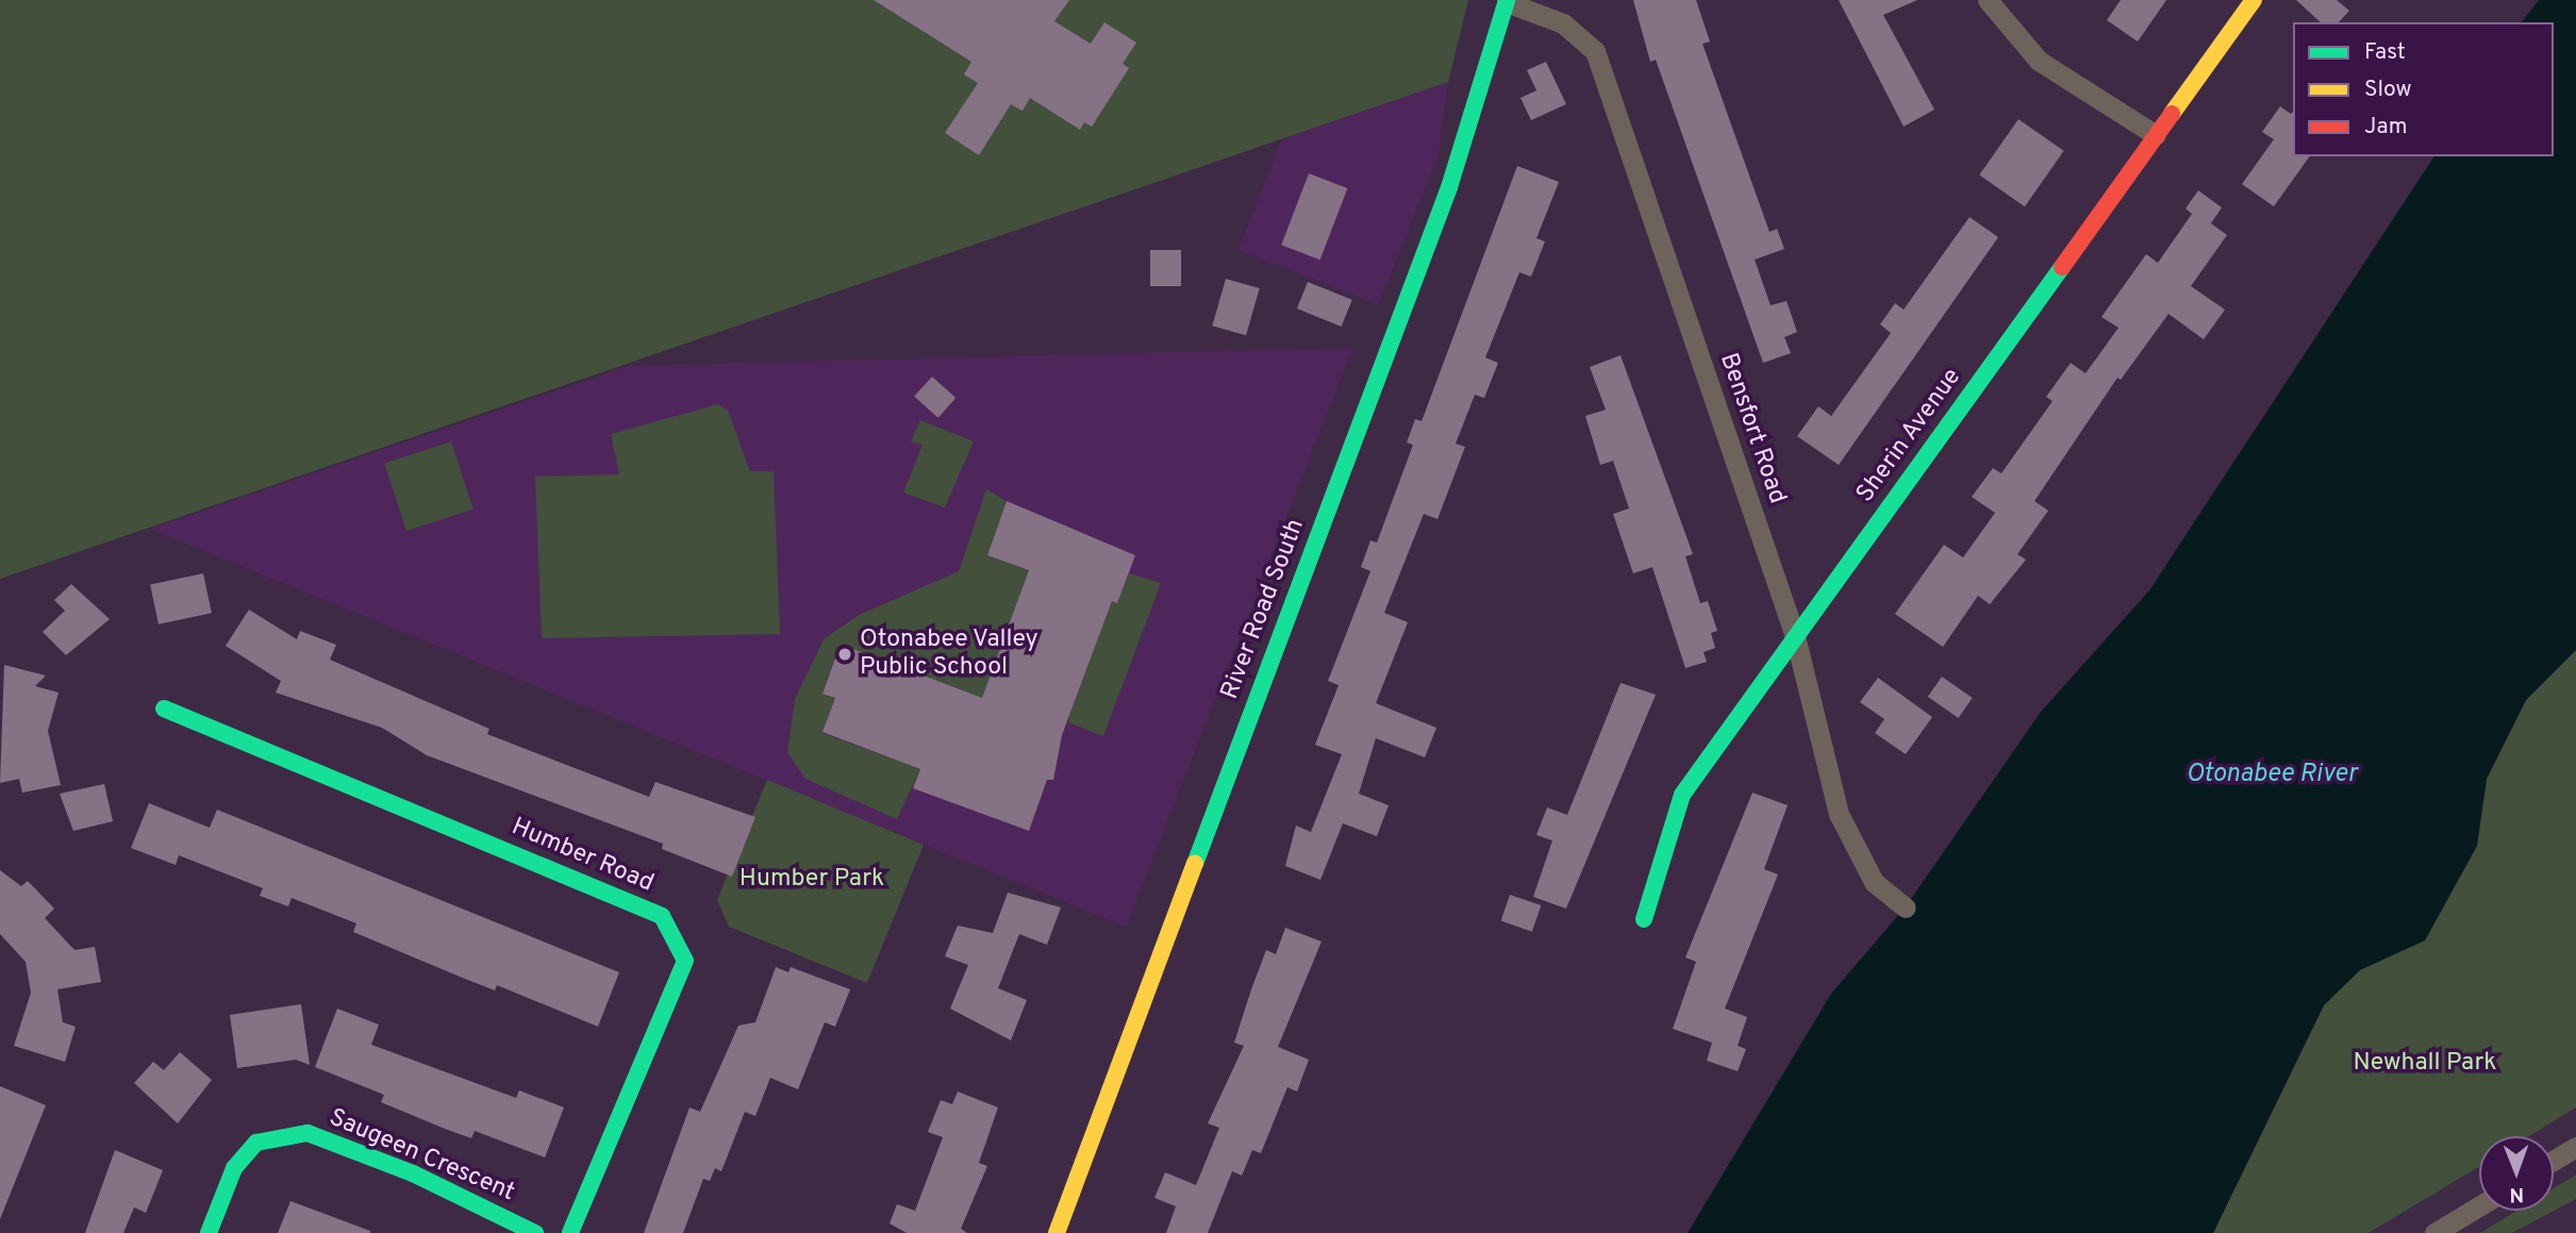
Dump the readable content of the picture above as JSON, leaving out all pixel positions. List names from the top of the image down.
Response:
{
  "streets": {
    "street": [
      "Bensfort Road",
      "Sherin Avenue",
      "River Road South",
      "Humber Road",
      "Saugeen Crescent"
    ]
  },
  "crossings": [
    ["Bensfort Road", "Sherin Avenue"],
    ["Bensfort Road", "River Road South"]
  ],
  "water": ["Otonabee River"],
  "parks": ["Humber Park", "Newhall Park"],
  "places": ["Otonabee Valley Public School"],
  "legend": ["Fast", "Slow", "Jam"],
  "north": "bottom"
}
